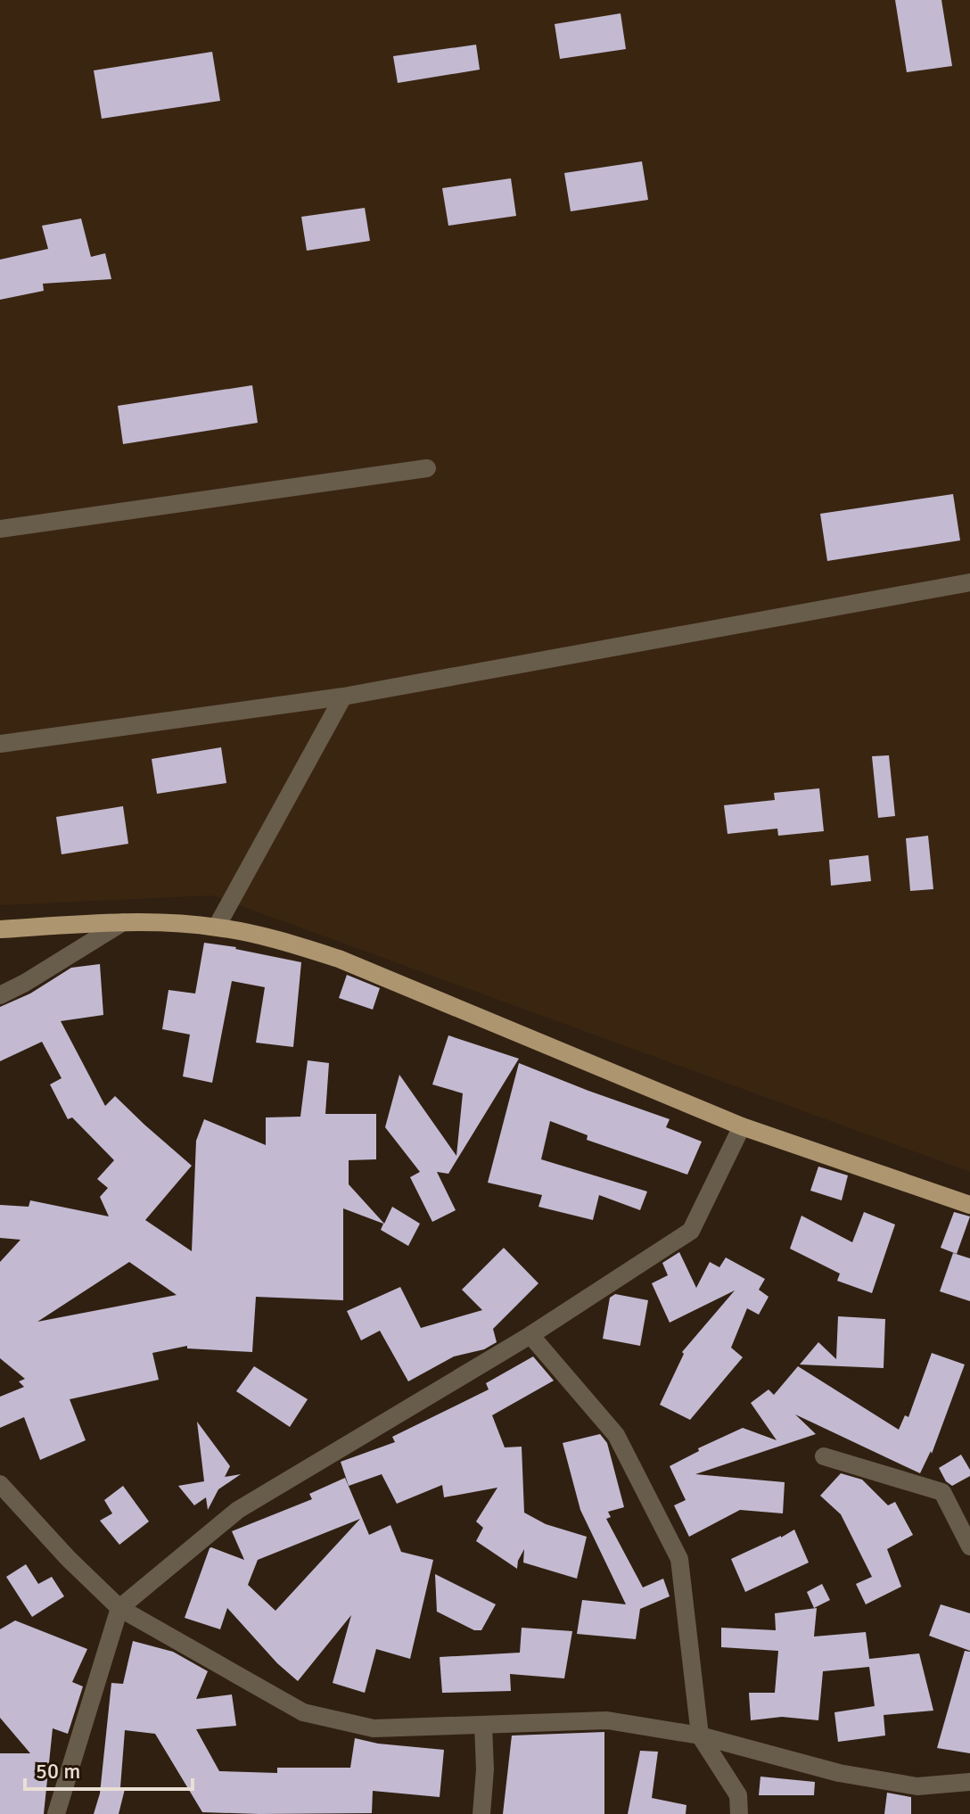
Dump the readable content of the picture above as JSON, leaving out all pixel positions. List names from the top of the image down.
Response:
{
  "scale_bar": "50 m"
}
